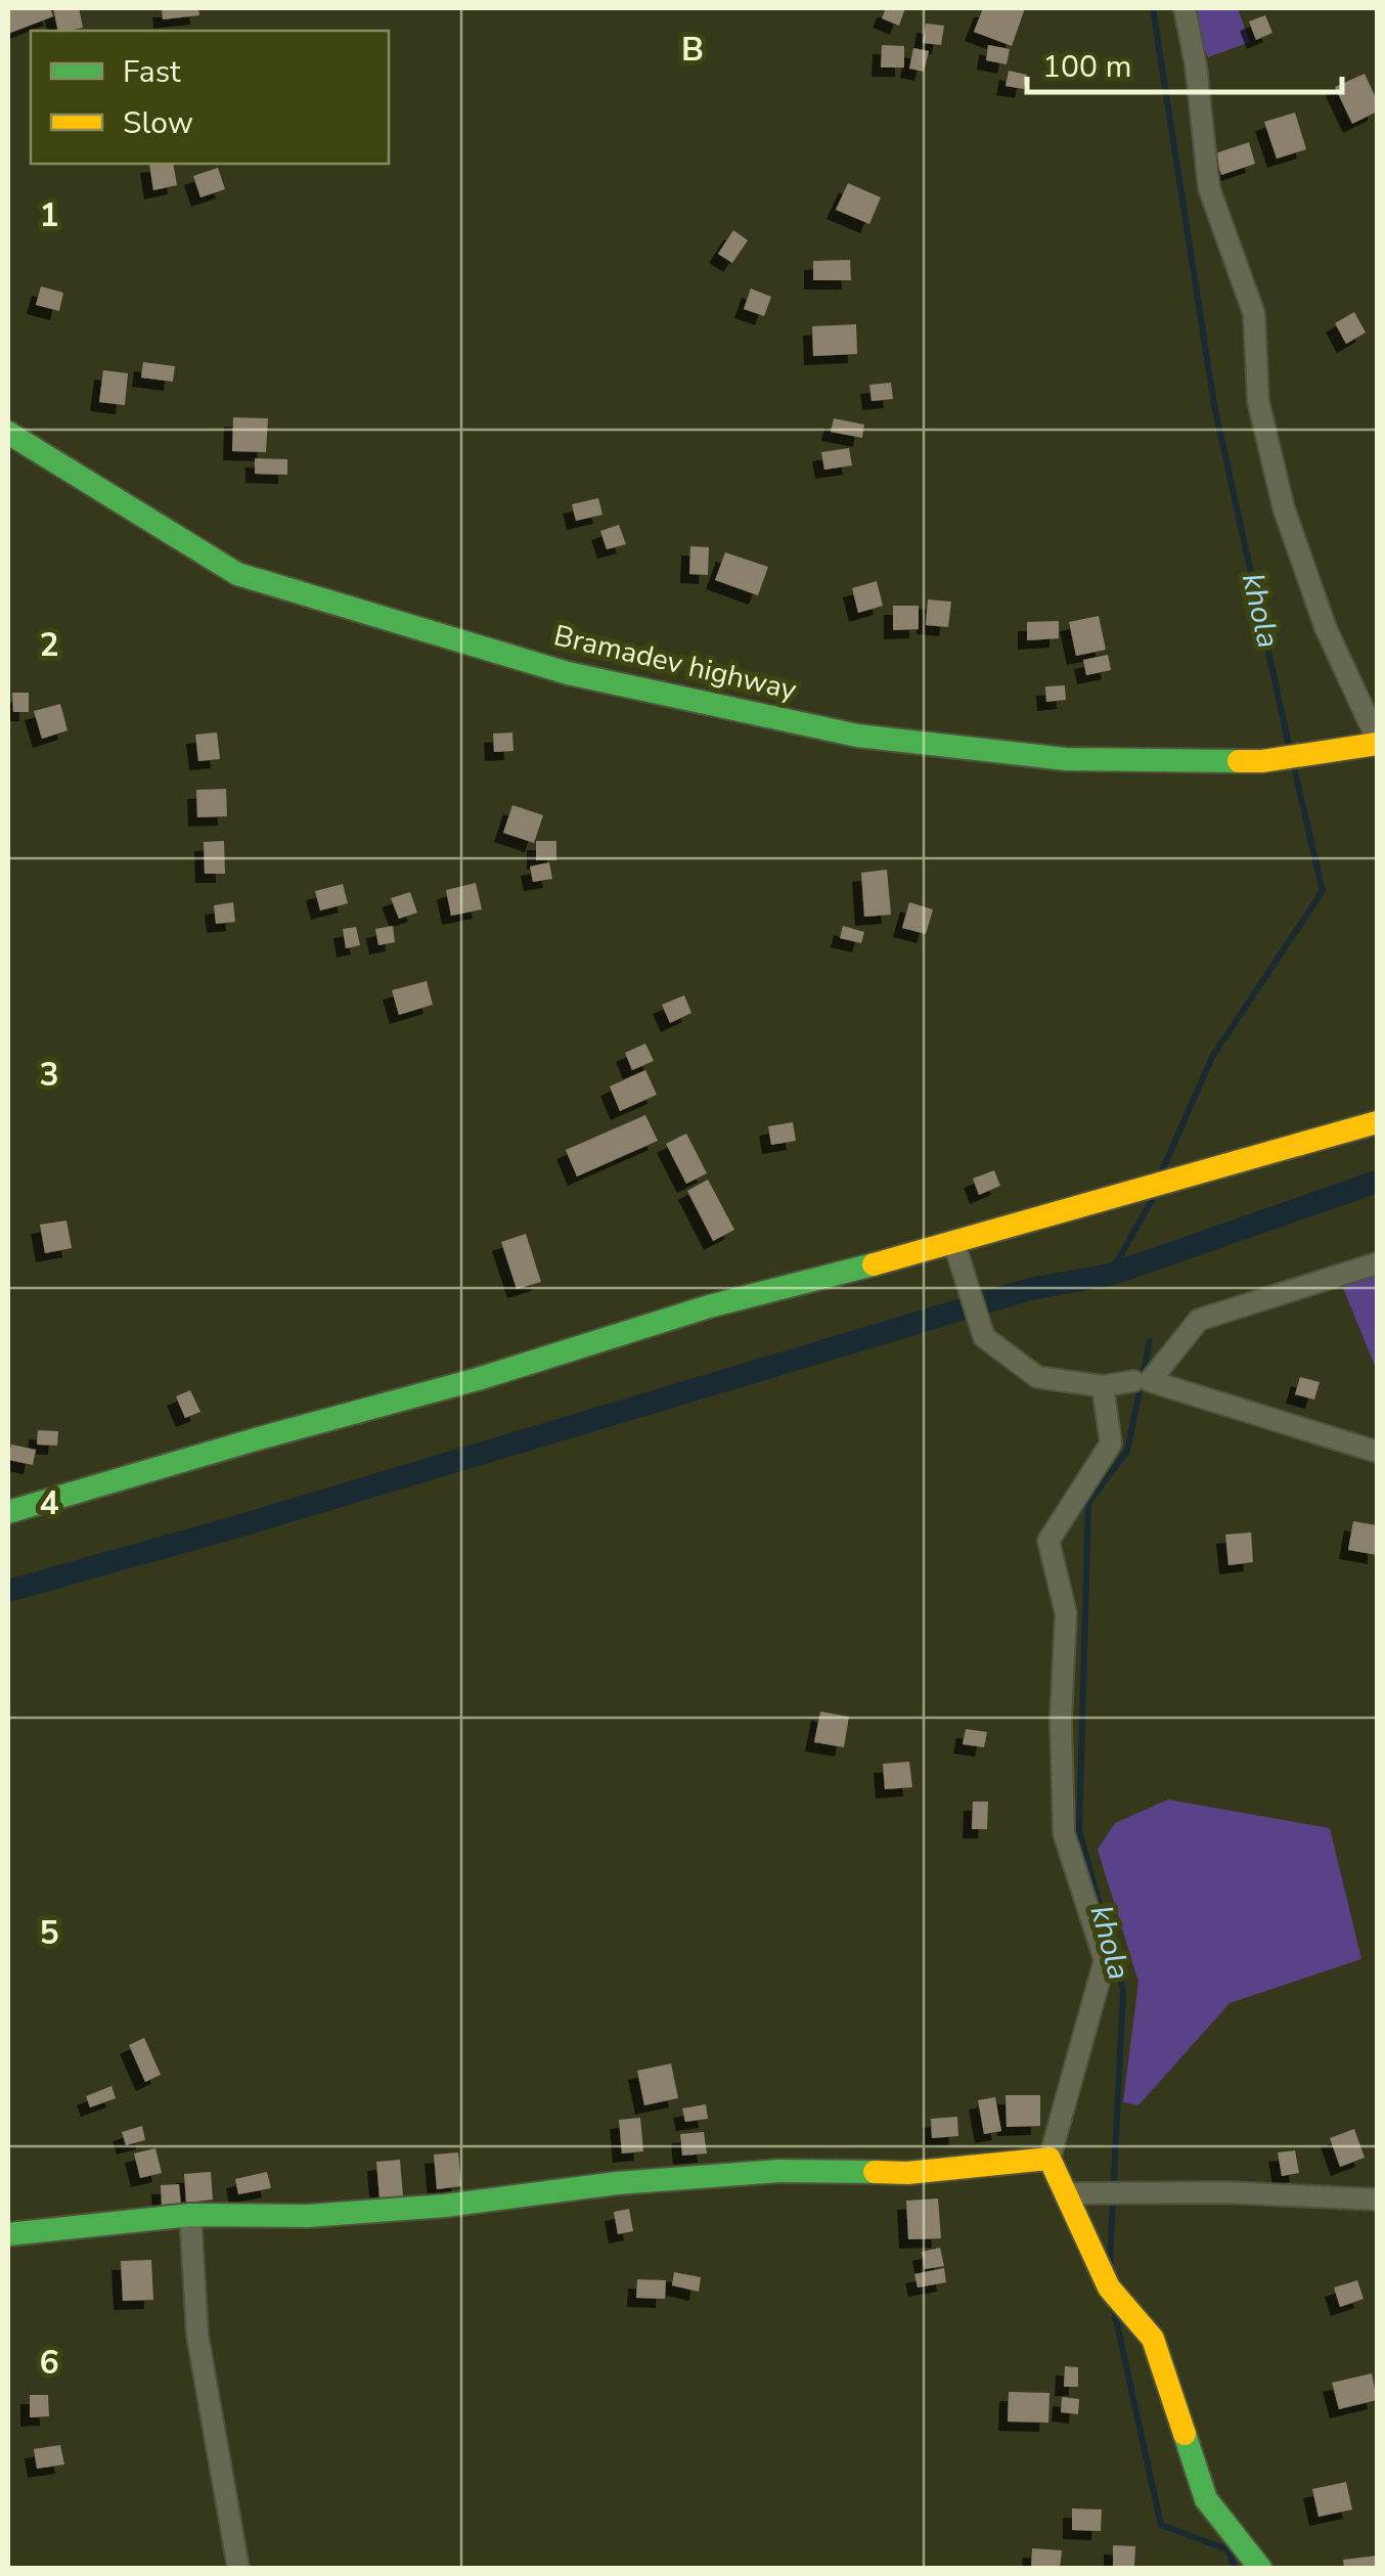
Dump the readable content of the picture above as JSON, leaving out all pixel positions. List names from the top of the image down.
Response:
{
  "streets": {
    "street": ["Bramadev highway"]
  },
  "water": ["khola"],
  "legend": ["Fast", "Slow"],
  "scale_bar": "100 m",
  "grid": {
    "columns": ["B"],
    "rows": [
      "1",
      "2",
      "3",
      "4",
      "5",
      "6"
    ]
  }
}
